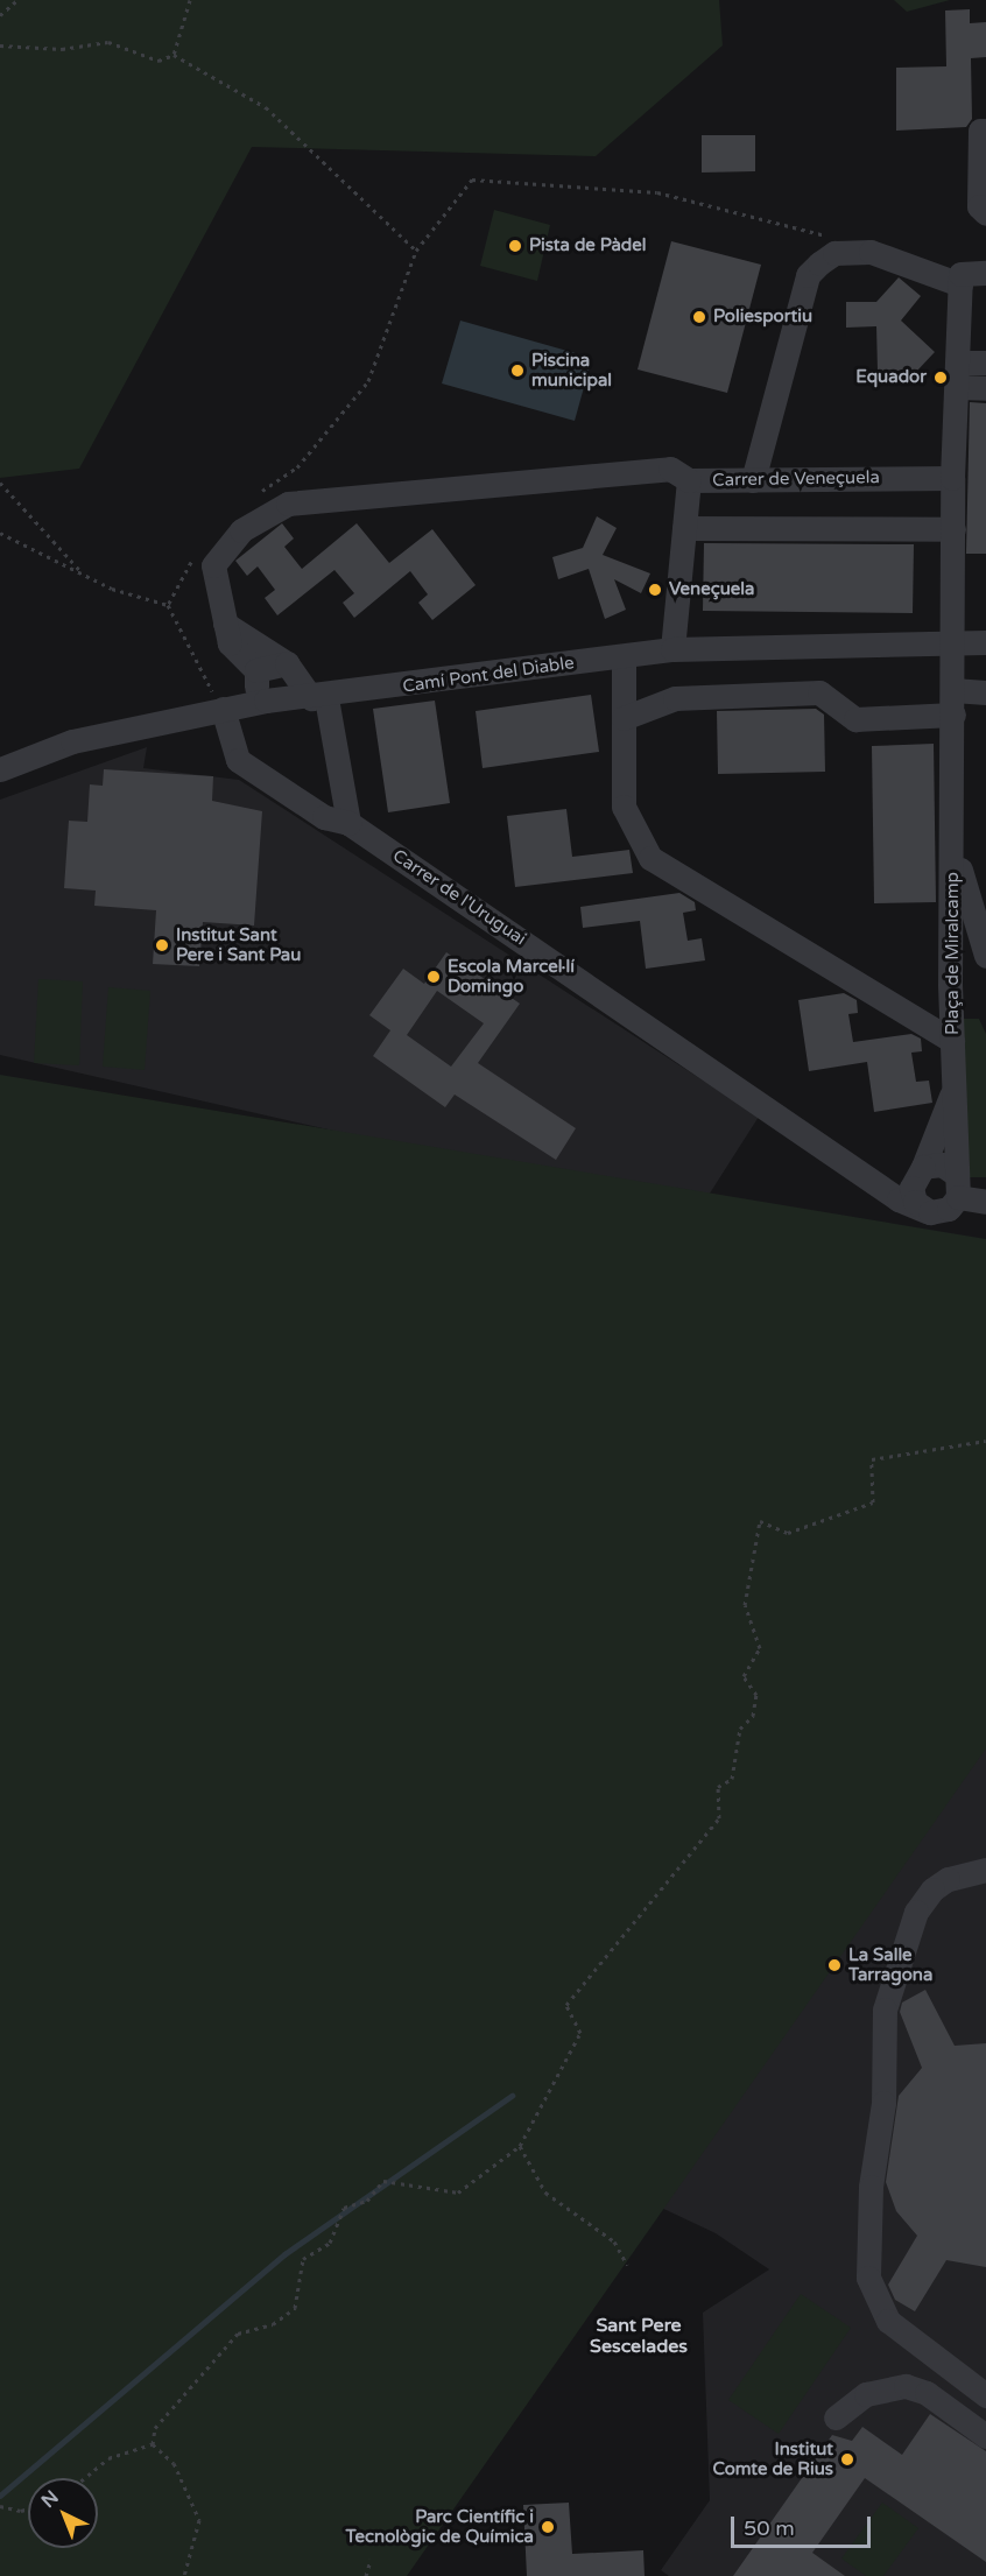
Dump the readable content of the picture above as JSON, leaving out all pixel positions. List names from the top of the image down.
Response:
{
  "streets": {
    "street": [
      "Carrer de Veneçuela",
      "Camí Pont del Diable",
      "Carrer de l'Uruguai",
      "Plaça de Miralcamp"
    ]
  },
  "crossings": [
    ["Carrer de Veneçuela", "Camí Pont del Diable"],
    ["Camí Pont del Diable", "Carrer de l'Uruguai"]
  ],
  "districts": ["Sant Pere Sescelades"],
  "places": [
    "Pista de Pàdel",
    "Poliesportiu",
    "Piscina municipal",
    "Equador",
    "Veneçuela",
    "Institut Sant Pere i Sant Pau",
    "Escola Marcel·lí Domingo",
    "La Salle Tarragona",
    "Institut Comte de Rius",
    "Parc Científic i Tecnològic de Química"
  ],
  "scale_bar": "50 m",
  "north": "top left"
}
